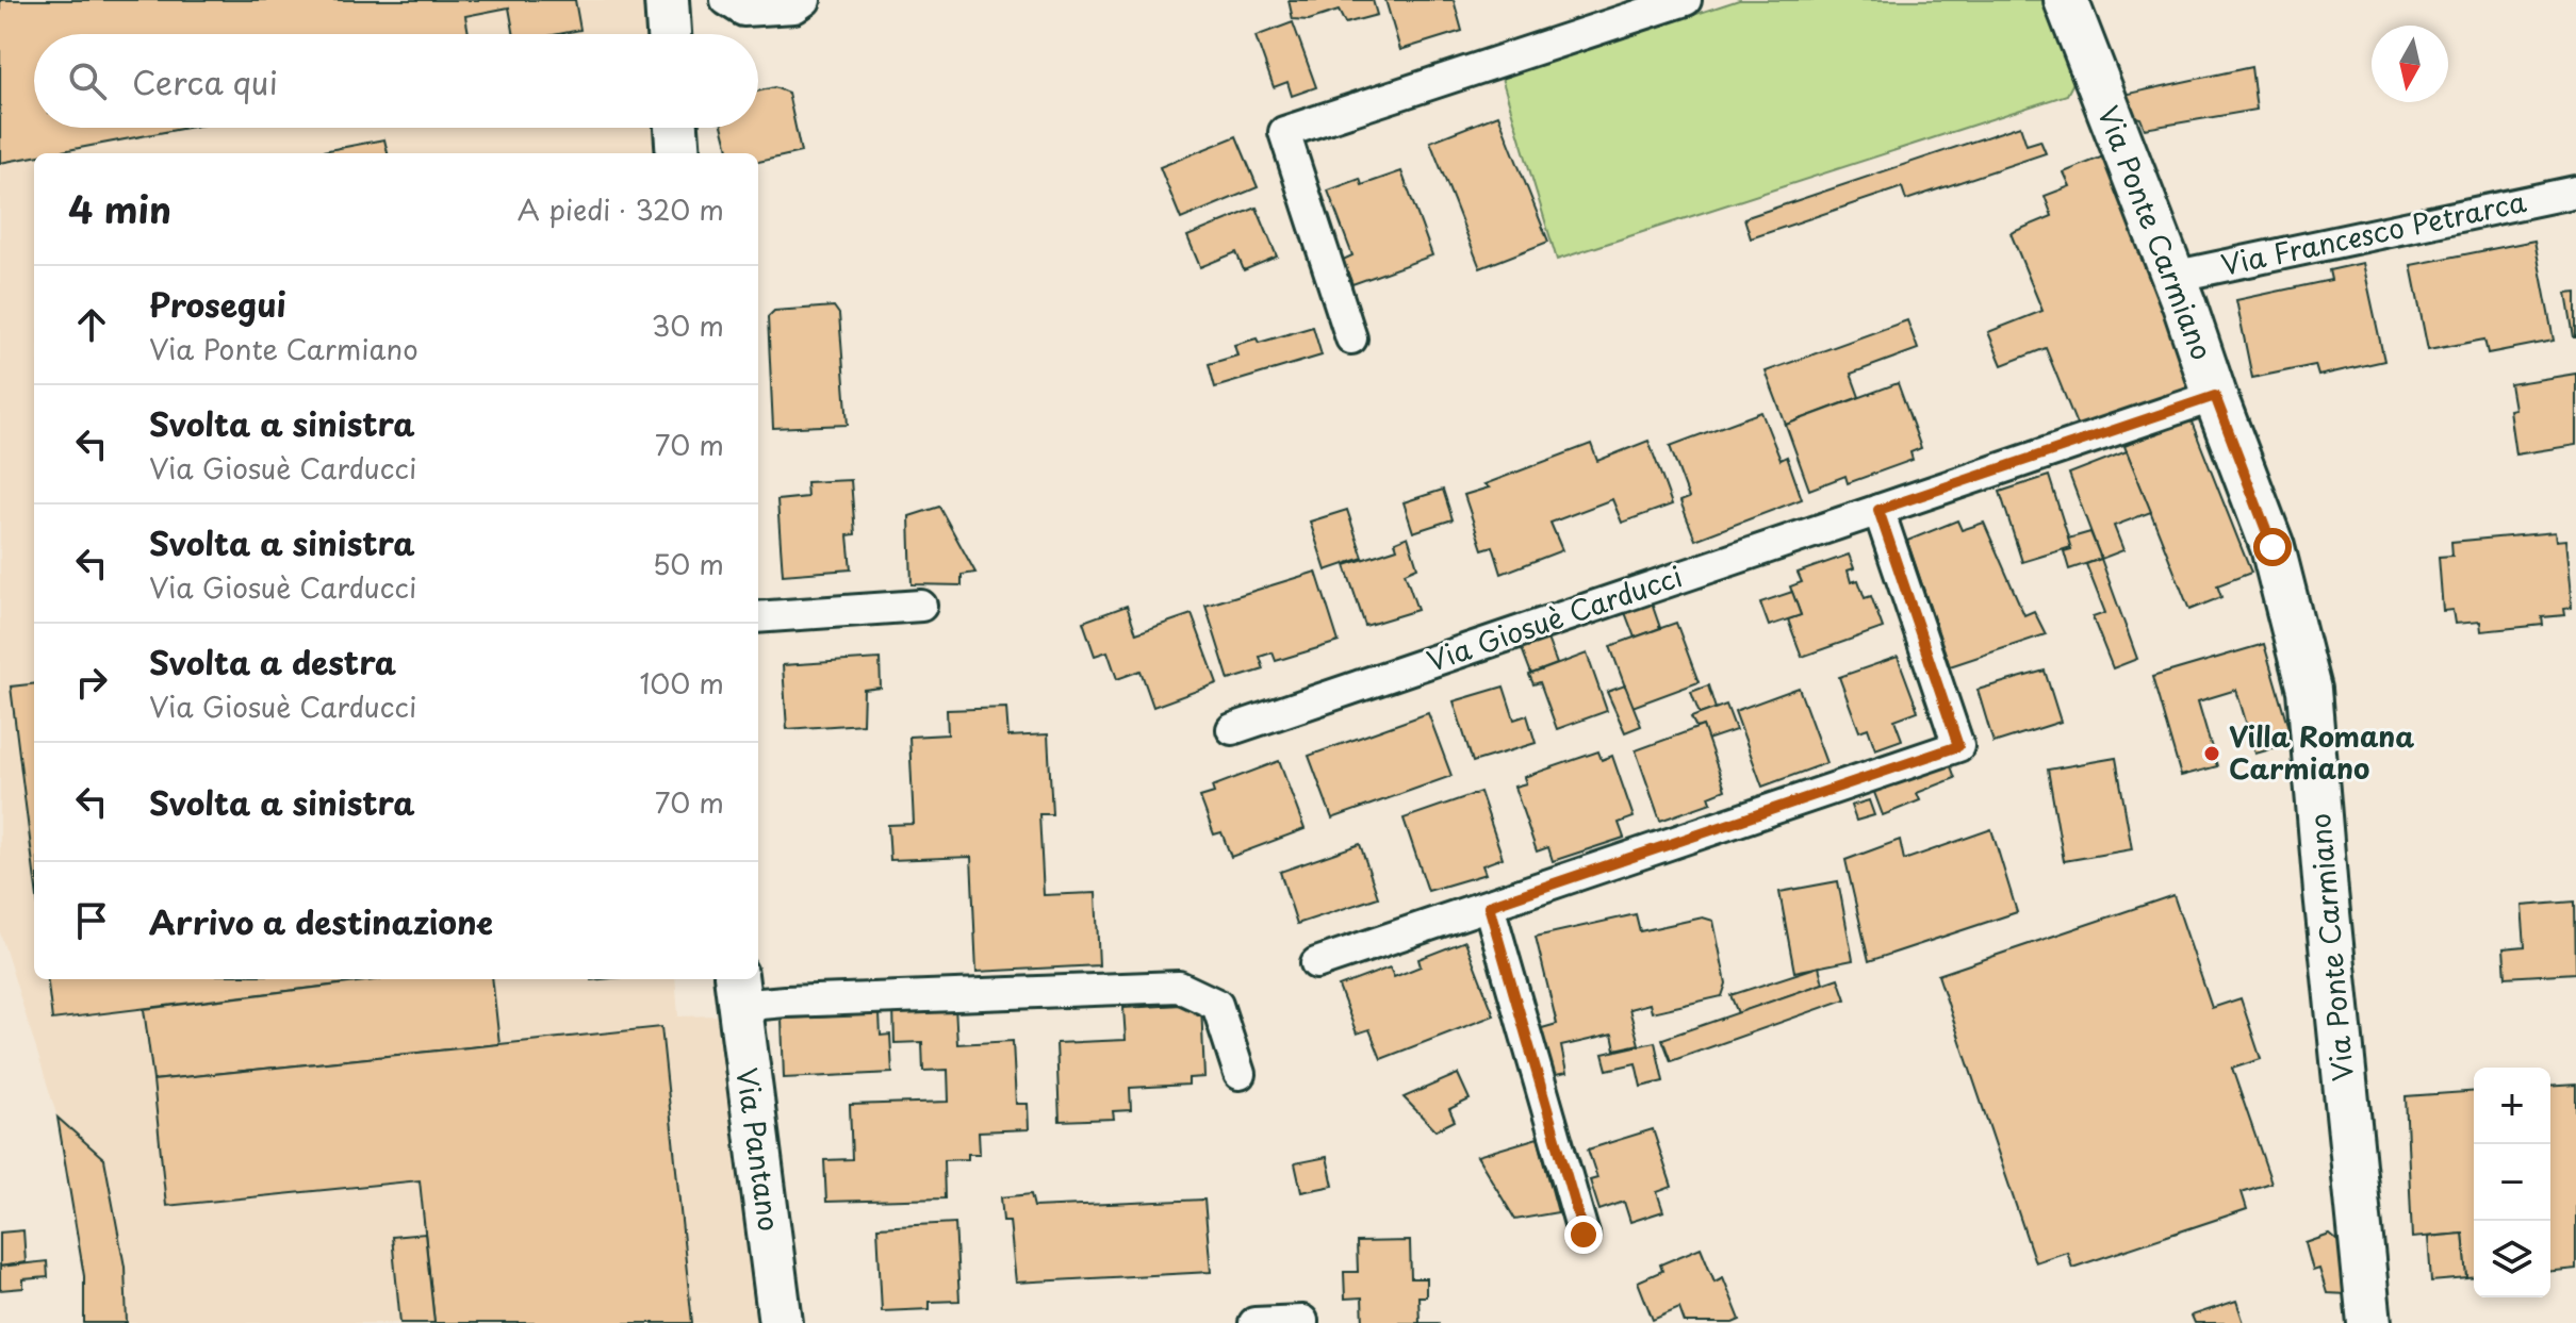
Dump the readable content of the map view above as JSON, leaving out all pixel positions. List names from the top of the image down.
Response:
{
  "streets": {
    "street": [
      "Via Ponte Carmiano",
      "Via Francesco Petrarca",
      "Via Giosuè Carducci",
      "Via Pantano"
    ]
  },
  "crossings": [
    ["Via Ponte Carmiano", "Via Francesco Petrarca"],
    ["Via Ponte Carmiano", "Via Giosuè Carducci"]
  ],
  "places": ["Villa Romana Carmiano"],
  "north": "bottom",
  "page": {
    "search": "Cerca qui",
    "heading": ["4 min", "A piedi · 320 m"],
    "list": [
      ["Prosegui", "Via Ponte Carmiano", "30 m"],
      ["Svolta a sinistra", "Via Giosuè Carducci", "70 m"],
      ["Svolta a sinistra", "Via Giosuè Carducci", "50 m"],
      ["Svolta a destra", "Via Giosuè Carducci", "100 m"],
      ["Svolta a sinistra", "70 m"],
      "Arrivo a destinazione"
    ],
    "map_buttons": ["+", "−"]
  }
}
